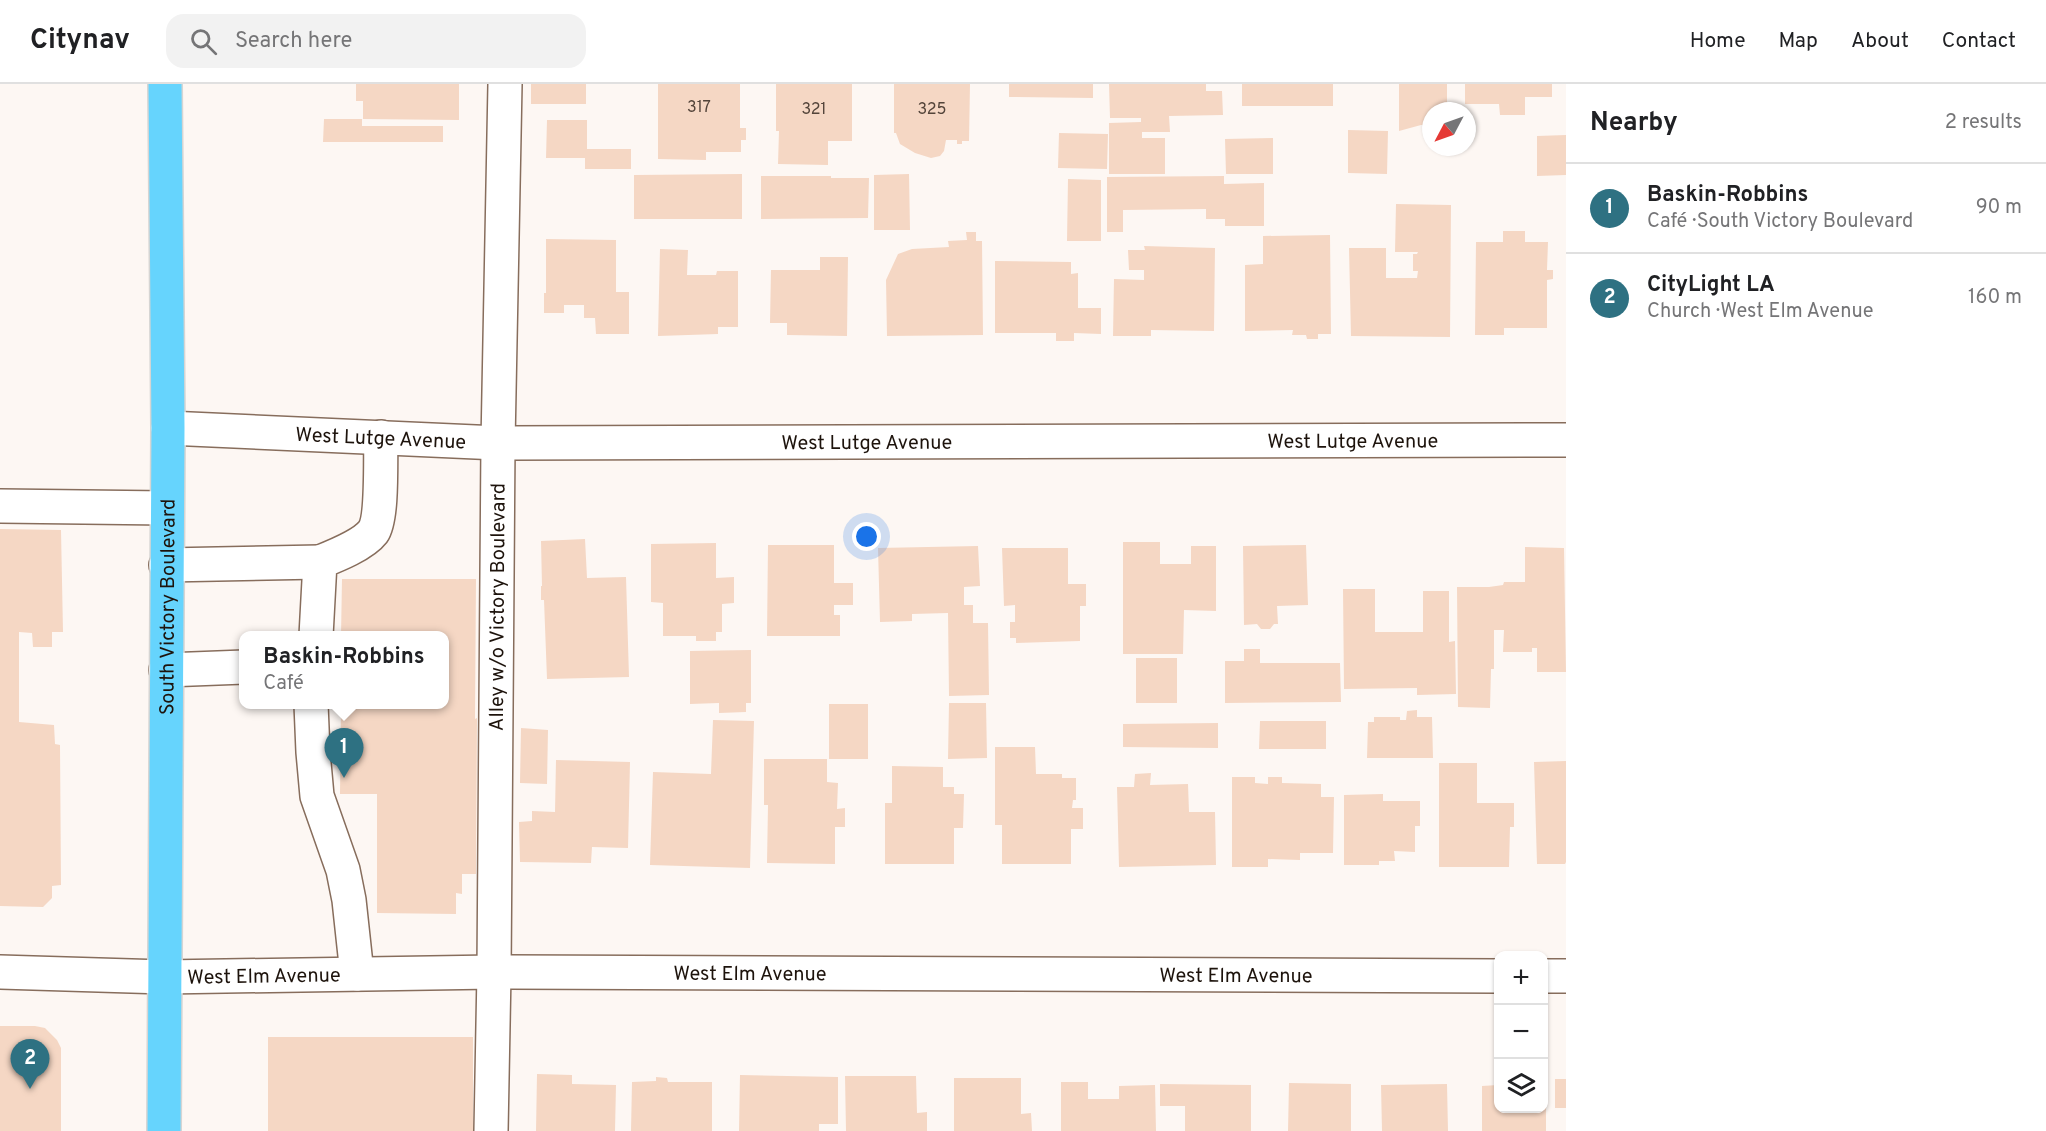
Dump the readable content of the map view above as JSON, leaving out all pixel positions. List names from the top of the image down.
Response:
{
  "streets": {
    "main road": ["South Victory Boulevard"],
    "street": ["West Lutge Avenue", "Alley w/o Victory Boulevard", "West Elm Avenue"]
  },
  "crossings": [
    ["West Lutge Avenue", "South Victory Boulevard"],
    ["West Lutge Avenue", "Alley w/o Victory Boulevard"],
    ["South Victory Boulevard", "West Elm Avenue"],
    ["Alley w/o Victory Boulevard", "West Elm Avenue"]
  ],
  "house_numbers": ["317", "321", "325"],
  "north": "bottom left",
  "page": {
    "header": "Citynav",
    "search": "Search here",
    "nav": [
      "Home",
      "Map",
      "About",
      "Contact"
    ],
    "heading": ["Nearby", "2 results"],
    "list": [
      {
        "mark": "1",
        "name": "Baskin-Robbins",
        "note": "Café · South Victory Boulevard",
        "value": "90 m"
      },
      {
        "mark": "2",
        "name": "CityLight LA",
        "note": "Church · West Elm Avenue",
        "value": "160 m"
      }
    ],
    "popup": ["Baskin-Robbins", "Café"],
    "pins": ["1", "2"],
    "map_buttons": ["+", "−"]
  }
}
